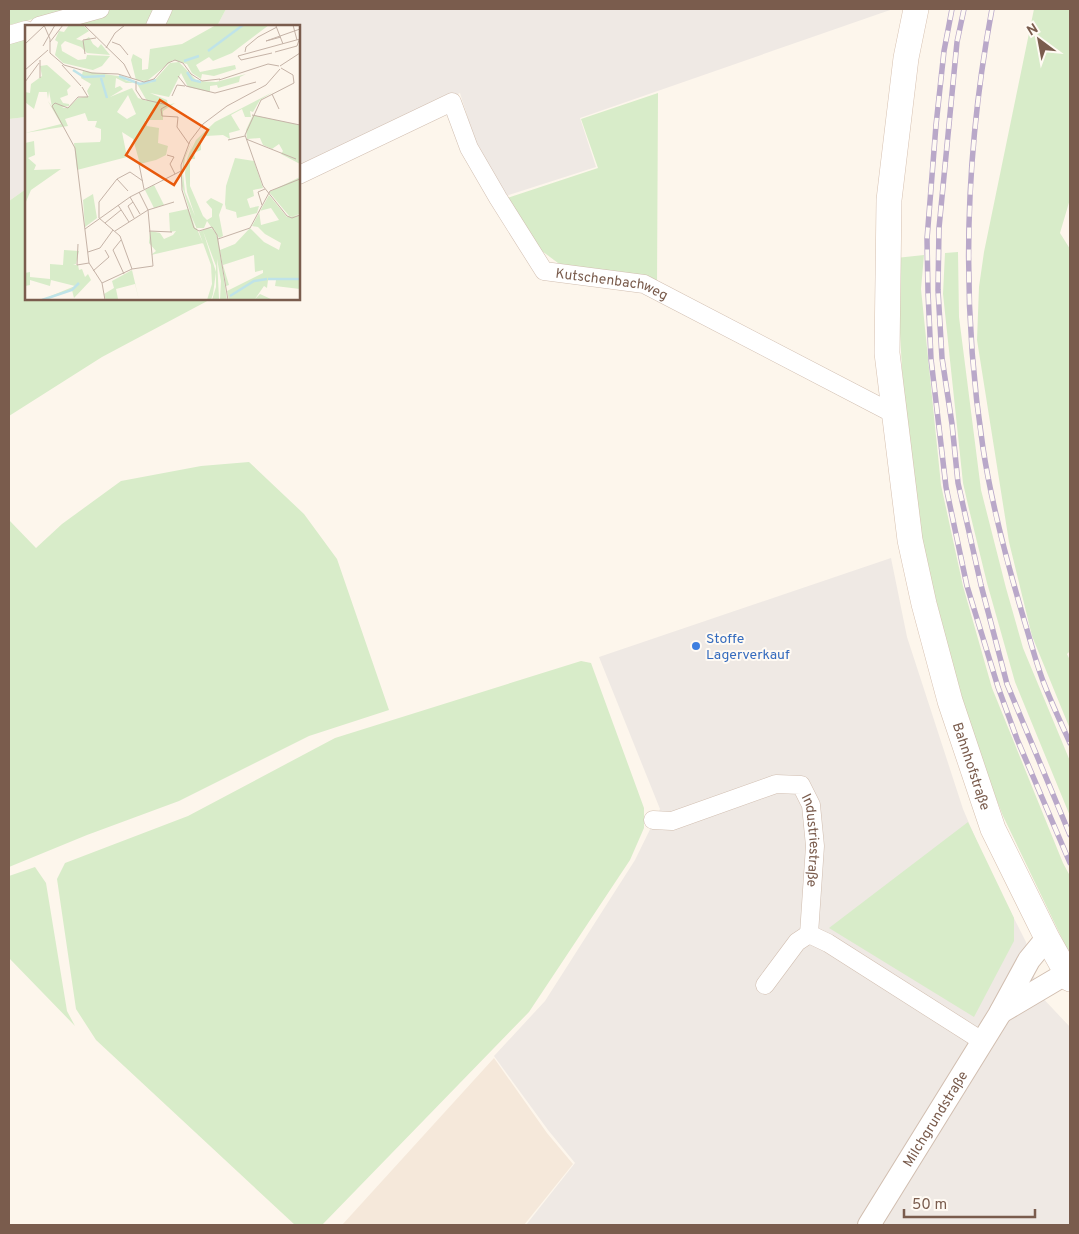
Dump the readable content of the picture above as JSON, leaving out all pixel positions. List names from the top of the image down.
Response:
{
  "streets": {
    "main road": ["Bahnhofstraße"],
    "street": ["Kutschenbachweg", "Industriestraße", "Milchgrundstraße"]
  },
  "crossings": [
    ["Kutschenbachweg", "Bahnhofstraße"],
    ["Bahnhofstraße", "Milchgrundstraße"]
  ],
  "places": ["Stoffe Lagerverkauf"],
  "scale_bar": "50 m",
  "north": "top left"
}
